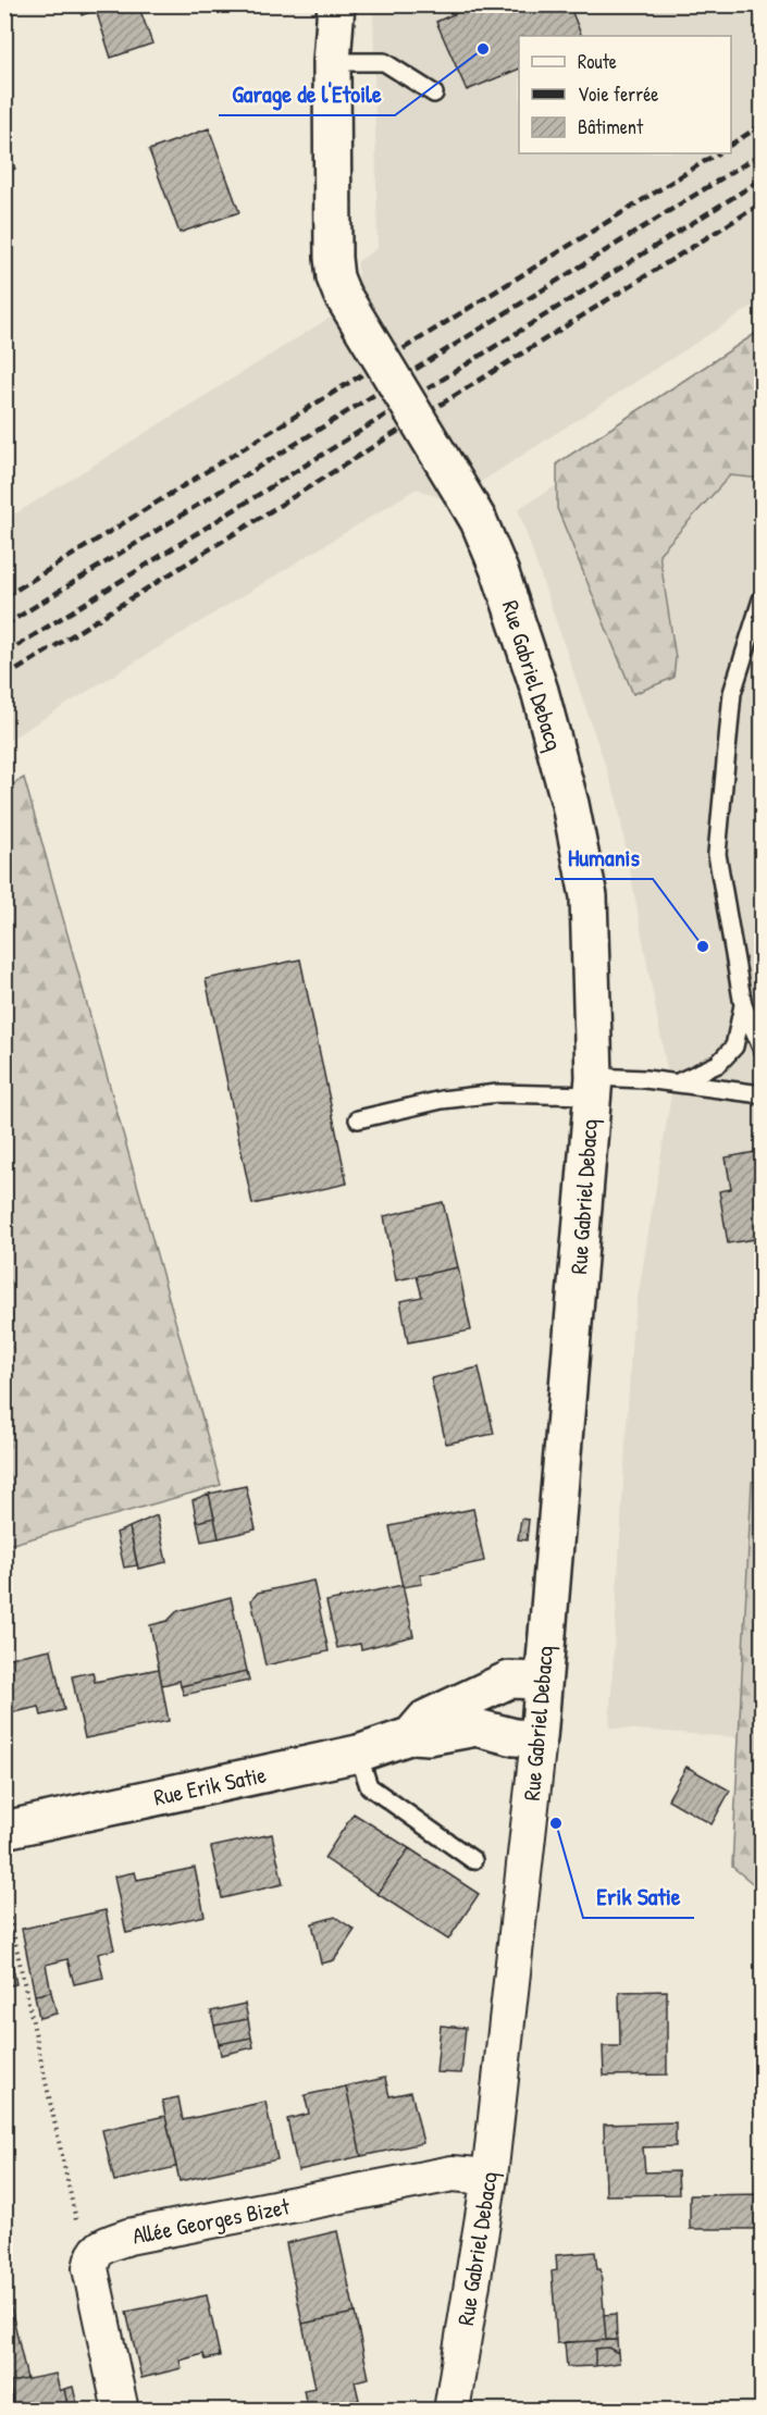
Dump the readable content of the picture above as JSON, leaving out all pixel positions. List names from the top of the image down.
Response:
{
  "streets": {
    "street": ["Rue Gabriel Debacq", "Rue Erik Satie", "Allée Georges Bizet"]
  },
  "crossings": [
    ["Rue Gabriel Debacq", "Rue Erik Satie"],
    ["Rue Gabriel Debacq", "Allée Georges Bizet"]
  ],
  "places": ["Garage de l'Etoile", "Humanis", "Erik Satie"],
  "legend": ["Route", "Voie ferrée", "Bâtiment"]
}
